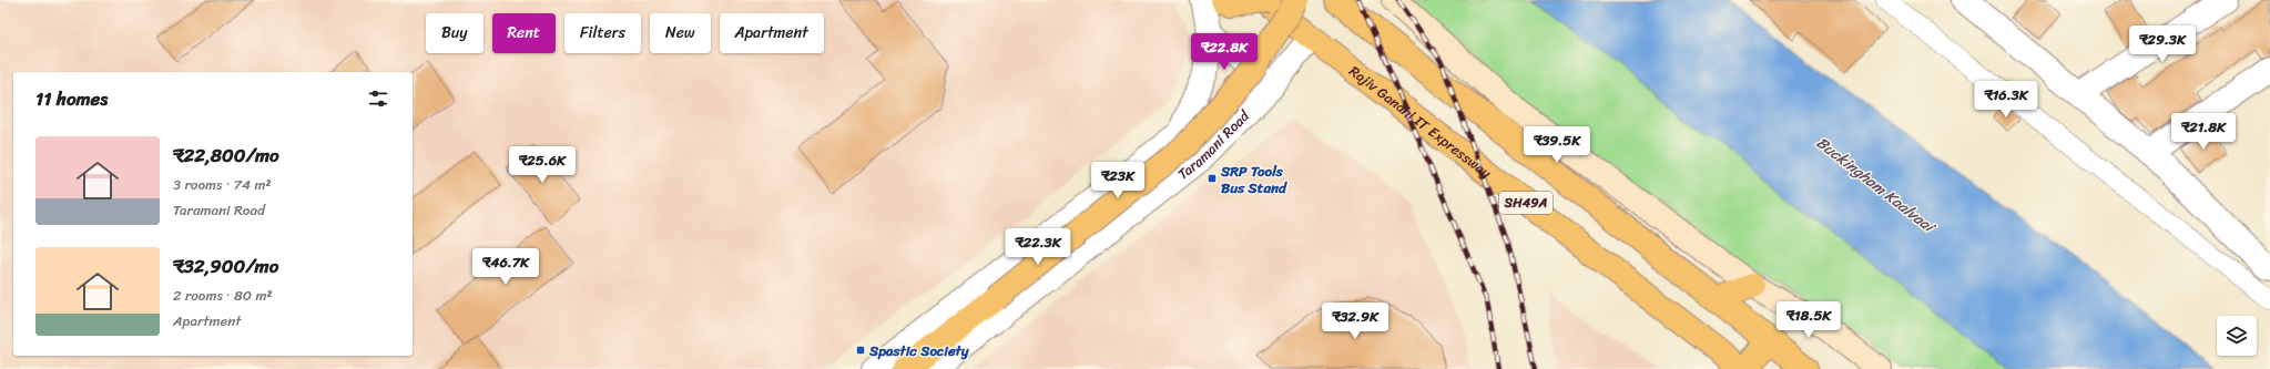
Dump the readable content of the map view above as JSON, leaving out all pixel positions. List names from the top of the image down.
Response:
{
  "streets": {
    "main road": ["Rajiv Gandhi IT Expressway", "SH49A"],
    "street": ["Taramani Road"]
  },
  "crossings": [
    ["Rajiv Gandhi IT Expressway", "Taramani Road"]
  ],
  "water": ["Buckingham Kaalvaai"],
  "places": {
    "transit": ["SRP Tools Bus Stand", "Spastic Society"]
  },
  "page": {
    "chip": [
      "Buy",
      "Rent",
      "Filters",
      "New",
      "Apartment"
    ],
    "price": [
      "₹29.3K",
      "₹22.8K",
      "₹16.3K",
      "₹21.8K",
      "₹39.5K",
      "₹25.6K",
      "₹23K",
      "₹22.3K",
      "₹46.7K",
      "₹18.5K",
      "₹32.9K"
    ],
    "heading": "11 homes",
    "list": [
      {
        "name": "₹22,800/mo",
        "note": "3 rooms · 74 m² · Taramani Road"
      },
      {
        "name": "₹32,900/mo",
        "note": "2 rooms · 80 m² · Apartment"
      }
    ]
  }
}
